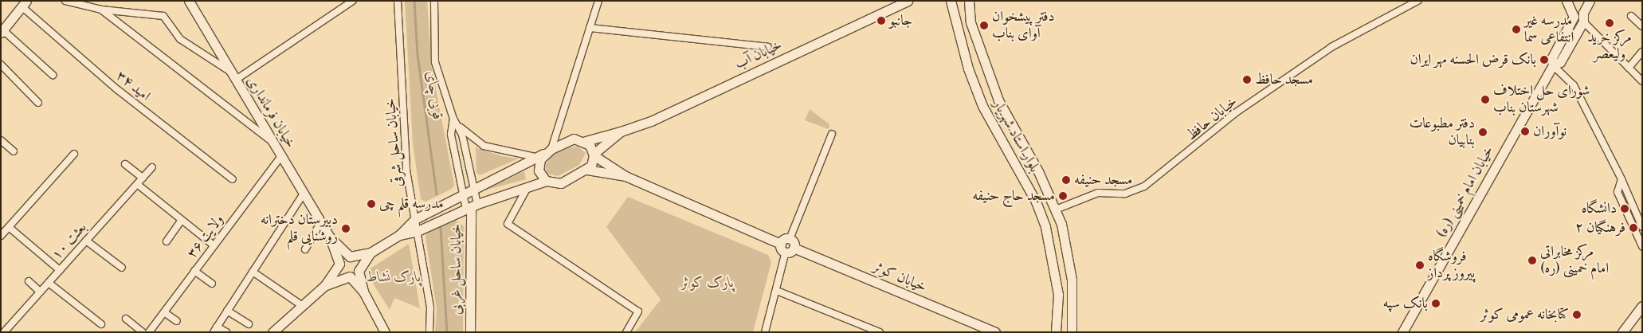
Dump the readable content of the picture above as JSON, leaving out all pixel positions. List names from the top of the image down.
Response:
{
  "streets": {
    "main road": [
      "خیابان آب",
      "خیابان فرمانداری",
      "بلوار استاد شهریار",
      "خیابان امام خمینی (ره)",
      "خیابان ساحل غربی",
      "خیابان کوثر"
    ],
    "street": [
      "امید ۳۴",
      "خیابان حافظ",
      "خیابان ساحل شرقی",
      "ولایت ۳۶",
      "بعثت ۱۰"
    ]
  },
  "crossings": [
    ["خیابان فرمانداری", "ولایت ۳۶"],
    ["خیابان حافظ", "بلوار استاد شهریار"]
  ],
  "water": ["قوبی چای"],
  "parks": ["پارک نشاط", "پارک کوثر"],
  "places": [
    "جانبو",
    "مرکز خرید ولیعصر",
    "دفتر پیشخوان آوای بناب",
    "مدرسه غیر انتفاعی سما",
    "بانک قرض الحسنه مهر ایران",
    "مسجد حافظ",
    "شورای حل اختلاف شهرستان بناب",
    "نوآوران",
    "دفتر مطبوعات بنابیان",
    "مسجد حنیفه",
    "مسجد حاج حنیفه",
    "مدرسه قلم چی",
    "دانشگاه",
    "فرهنگیان ۲",
    "دبیرستان دخترانه روشنایی قلم",
    "مرکز مخابراتی امام خمینی (ره)",
    "فروشگاه پیروز پرداز",
    "بانک سپه",
    "کتابخانه عمومی کوثر"
  ]
}
